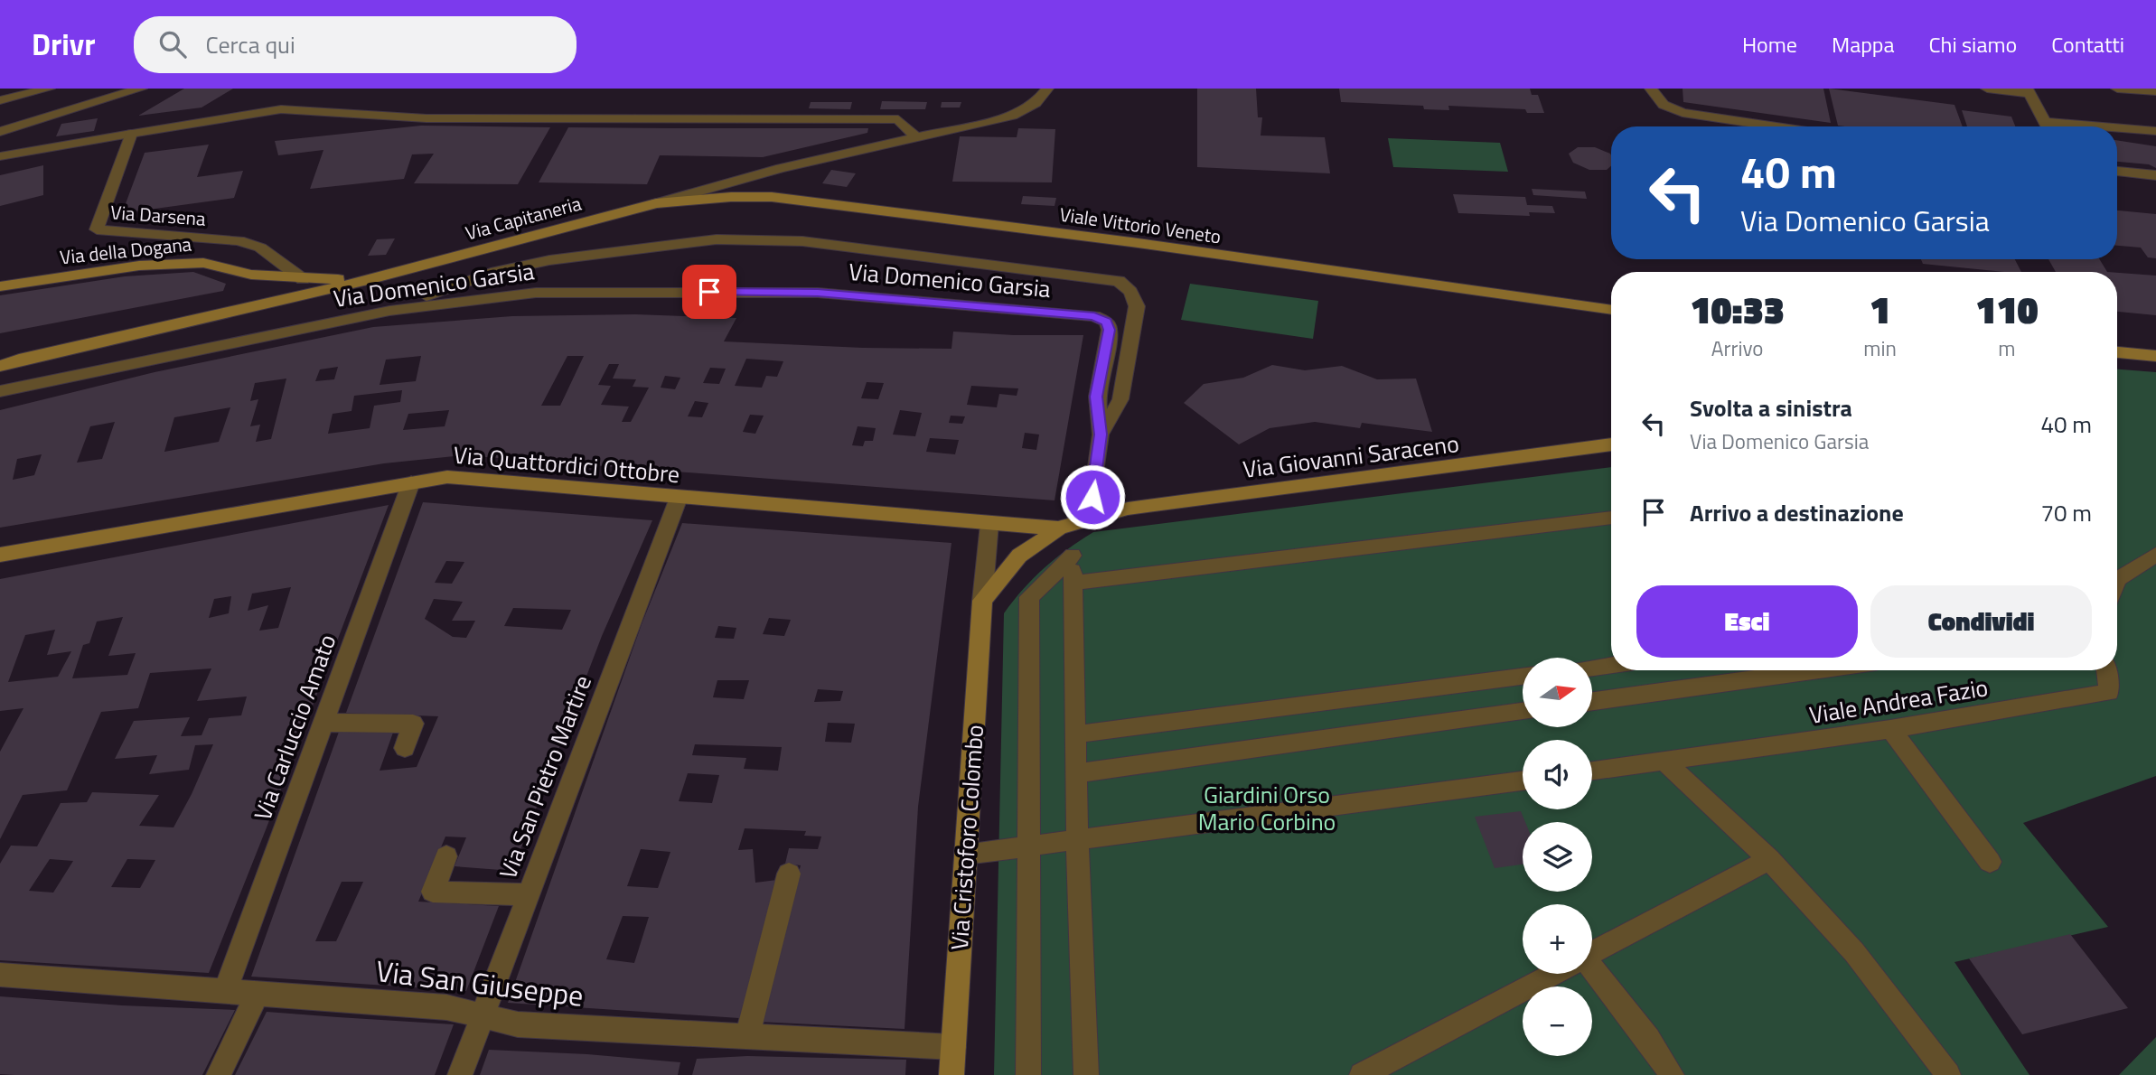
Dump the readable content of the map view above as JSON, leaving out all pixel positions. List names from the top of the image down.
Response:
{
  "streets": {
    "main road": [
      "Via Capitaneria",
      "Viale Vittorio Veneto",
      "Via della Dogana",
      "Via Giovanni Saraceno",
      "Via Quattordici Ottobre",
      "Via Cristoforo Colombo"
    ],
    "street": [
      "Via Darsena",
      "Via Domenico Garsia",
      "Viale Andrea Fazio",
      "Via Carluccio Amato",
      "Via San Pietro Martire",
      "Via San Giuseppe"
    ]
  },
  "crossings": [
    ["Via Darsena", "Via della Dogana"],
    ["Via Capitaneria", "Viale Vittorio Veneto"],
    ["Via Capitaneria", "Via della Dogana"],
    ["Via Giovanni Saraceno", "Via Quattordici Ottobre"],
    ["Via Quattordici Ottobre", "Via Carluccio Amato"],
    ["Via Quattordici Ottobre", "Via San Pietro Martire"],
    ["Via Carluccio Amato", "Via San Giuseppe"],
    ["Via San Pietro Martire", "Via San Giuseppe"],
    ["Via Cristoforo Colombo", "Via San Giuseppe"]
  ],
  "parks": ["Giardini Orso Mario Corbino"],
  "north": "right",
  "page": {
    "header": "Drivr",
    "search": "Cerca qui",
    "nav": [
      "Home",
      "Mappa",
      "Chi siamo",
      "Contatti"
    ],
    "turn": ["40 m", "Via Domenico Garsia"],
    "eta": [
      "10:33",
      "Arrivo",
      "1",
      "min",
      "110",
      "m"
    ],
    "list": [
      {
        "name": "Svolta a sinistra",
        "note": "Via Domenico Garsia",
        "value": "40 m"
      },
      {
        "name": "Arrivo a destinazione",
        "value": "70 m"
      }
    ],
    "buttons": ["Esci", "Condividi"],
    "map_buttons": ["+", "−"]
  }
}
